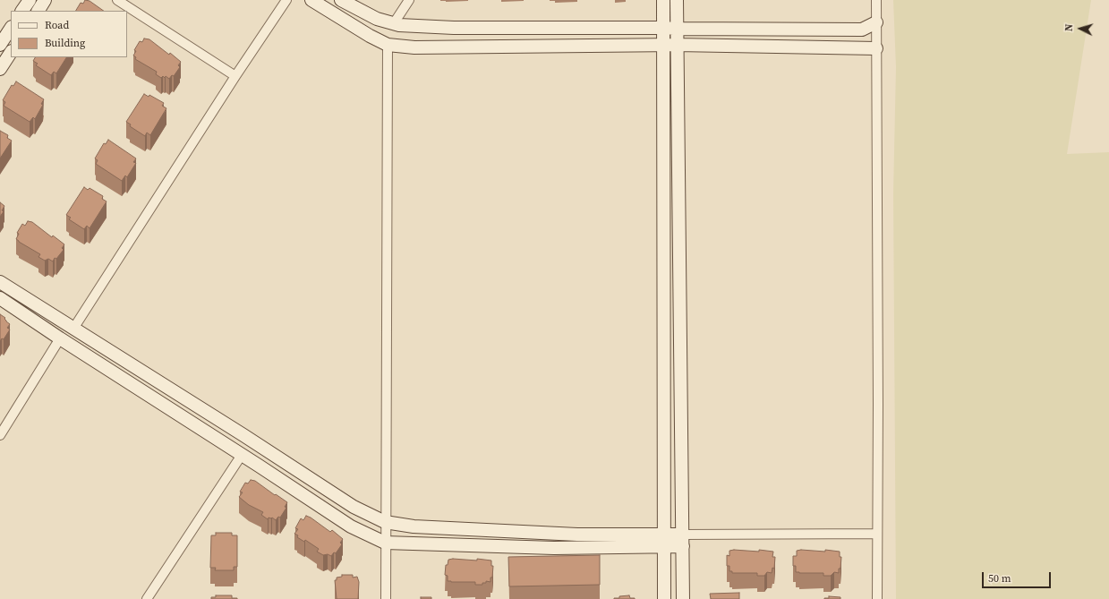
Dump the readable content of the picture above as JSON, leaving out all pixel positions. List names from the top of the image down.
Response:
{
  "legend": ["Road", "Building"],
  "scale_bar": "50 m",
  "north": "left"
}
